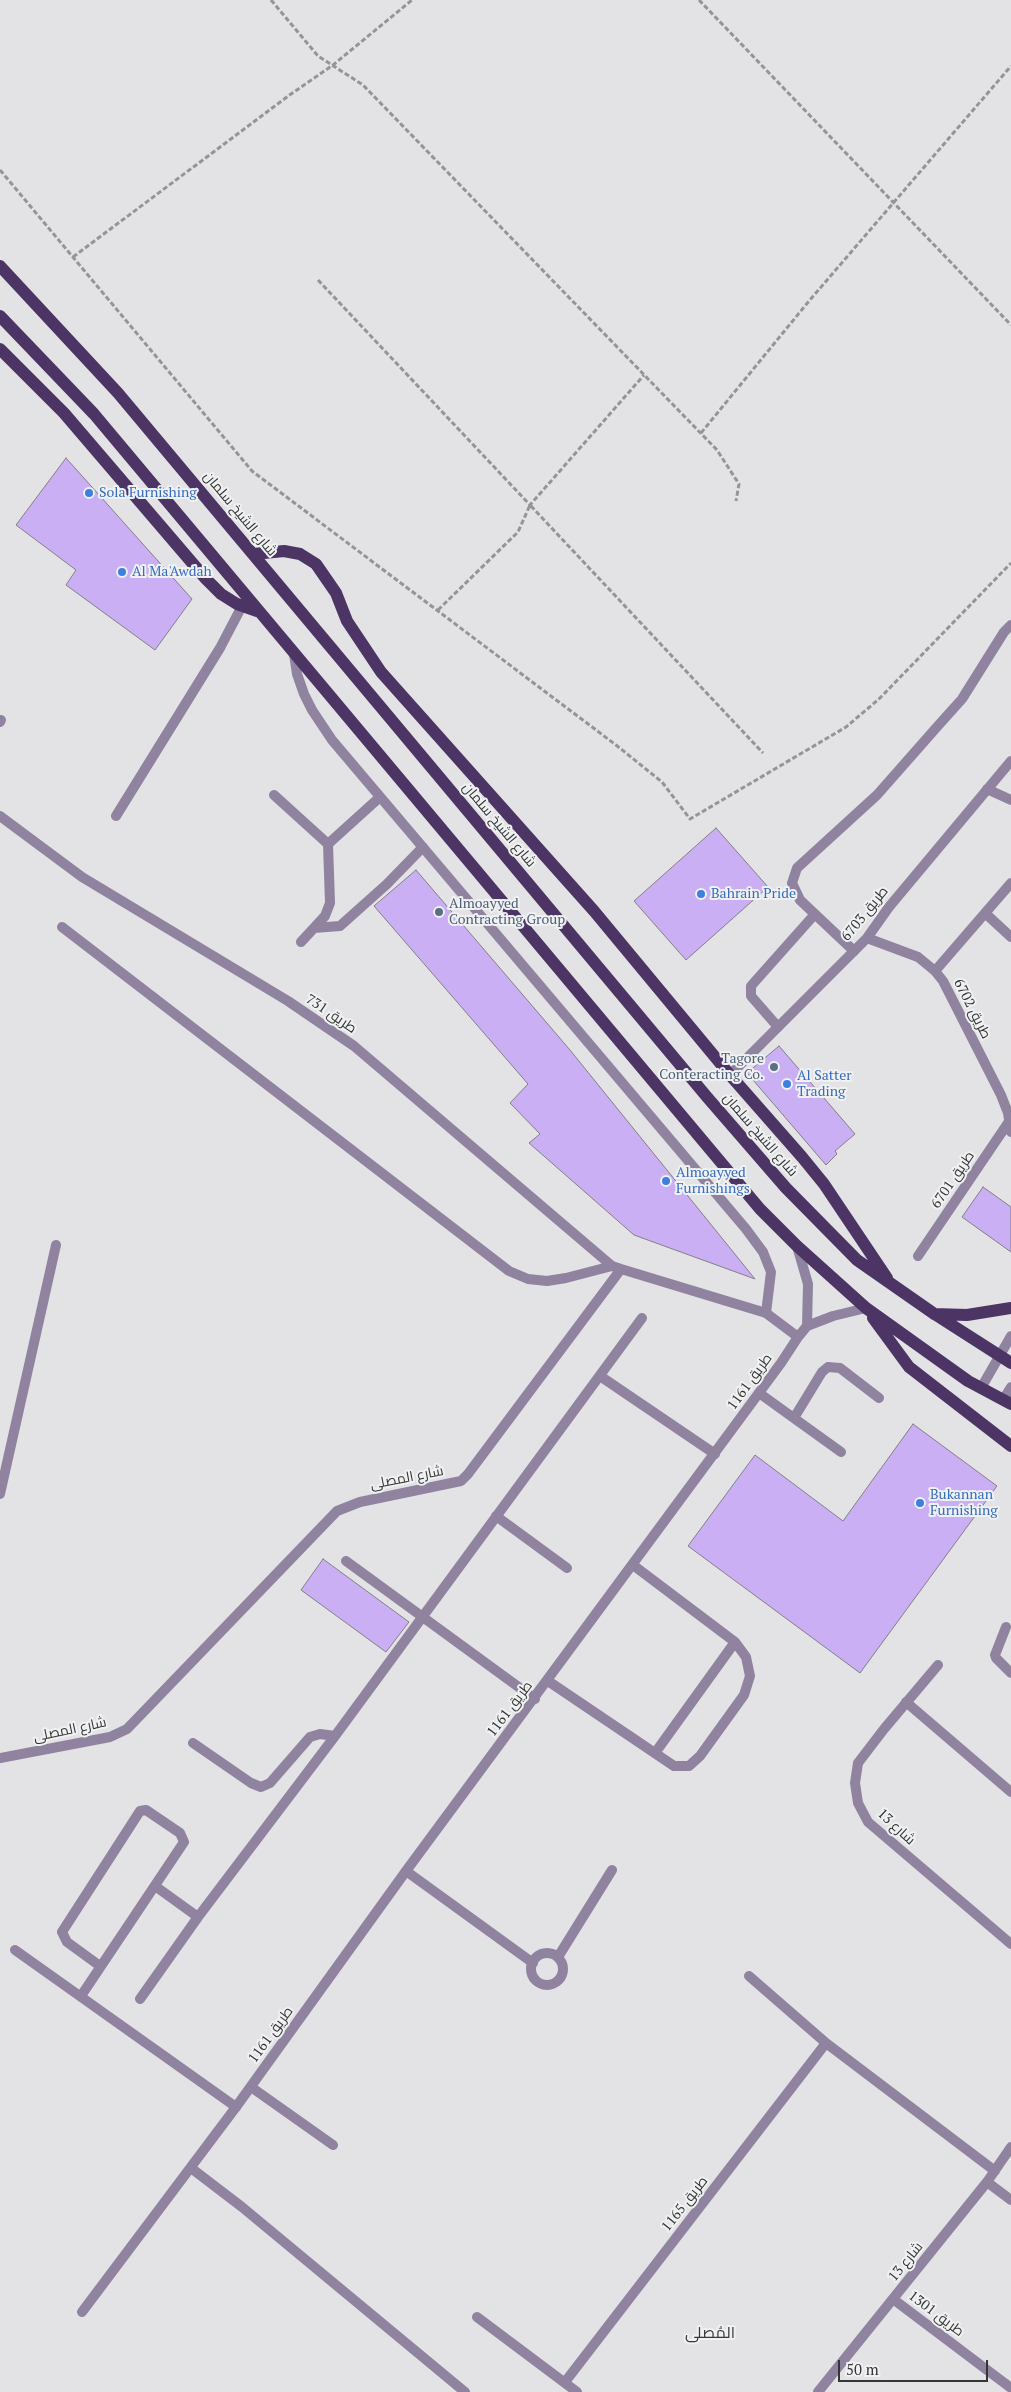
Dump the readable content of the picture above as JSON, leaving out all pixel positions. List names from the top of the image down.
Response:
{
  "streets": {
    "main road": ["شارع الشيخ سلمان"],
    "street": [
      "طريق 6703",
      "طريق 6702",
      "طريق 731",
      "طريق 6701",
      "طريق 1161",
      "شارع المصلى",
      "شارع 13",
      "طريق 1165",
      "طريق 1301"
    ]
  },
  "crossings": [
    ["طريق 6703", "طريق 6702"],
    ["طريق 6702", "طريق 6701"],
    ["طريق 731", "شارع المصلى"],
    ["شارع 13", "طريق 1301"]
  ],
  "districts": ["المُصلى"],
  "places": [
    "Sola Furnishing",
    "Al Ma'Awdah",
    "Bahrain Pride",
    "Almoayyed Contracting Group",
    "Tagore Conteracting Co.",
    "Al Satter Trading",
    "Almoayyed Furnishings",
    "Bukannan Furnishing"
  ],
  "scale_bar": "50 m"
}
